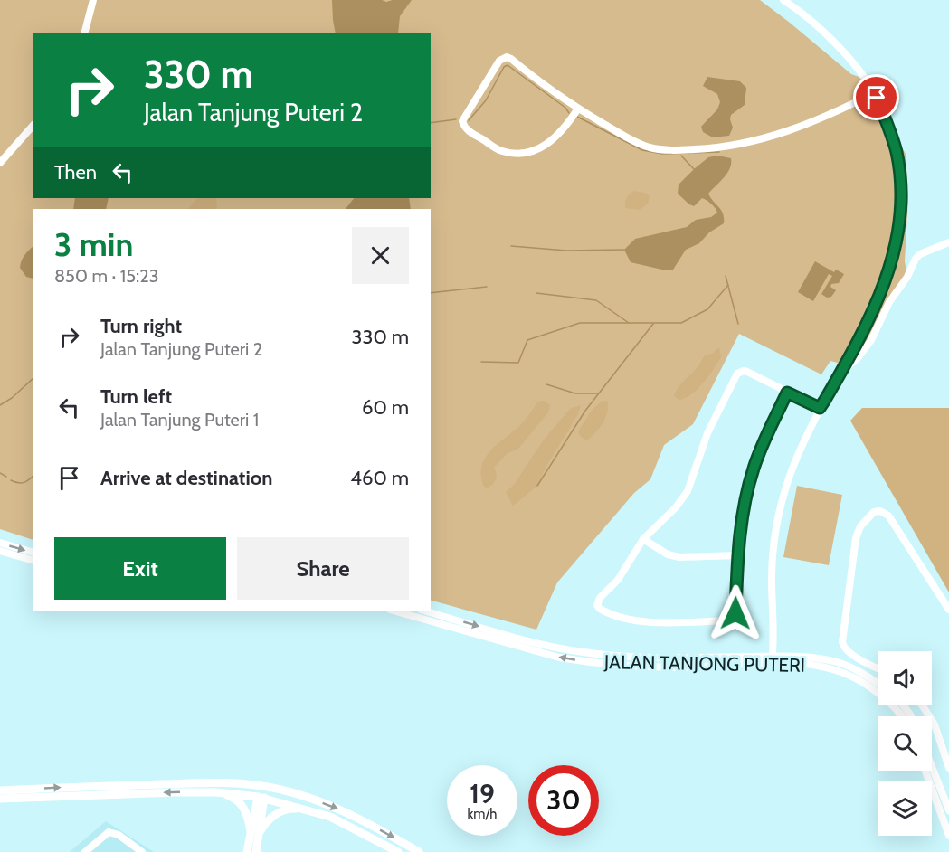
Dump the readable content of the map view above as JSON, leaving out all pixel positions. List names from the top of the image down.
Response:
{
  "streets": {
    "street": ["JALAN TANJONG PUTERI"]
  },
  "page": {
    "turn": ["330 m", "Jalan Tanjung Puteri 2"],
    "then": "Then",
    "heading": ["3 min", "850 m · 15:23"],
    "list": [
      {
        "name": "Turn right",
        "note": "Jalan Tanjung Puteri 2",
        "value": "330 m"
      },
      {
        "name": "Turn left",
        "note": "Jalan Tanjung Puteri 1",
        "value": "60 m"
      },
      {
        "name": "Arrive at destination",
        "value": "460 m"
      }
    ],
    "buttons": ["Exit", "Share"],
    "speed": "19 km/h",
    "limit": "30"
  }
}
